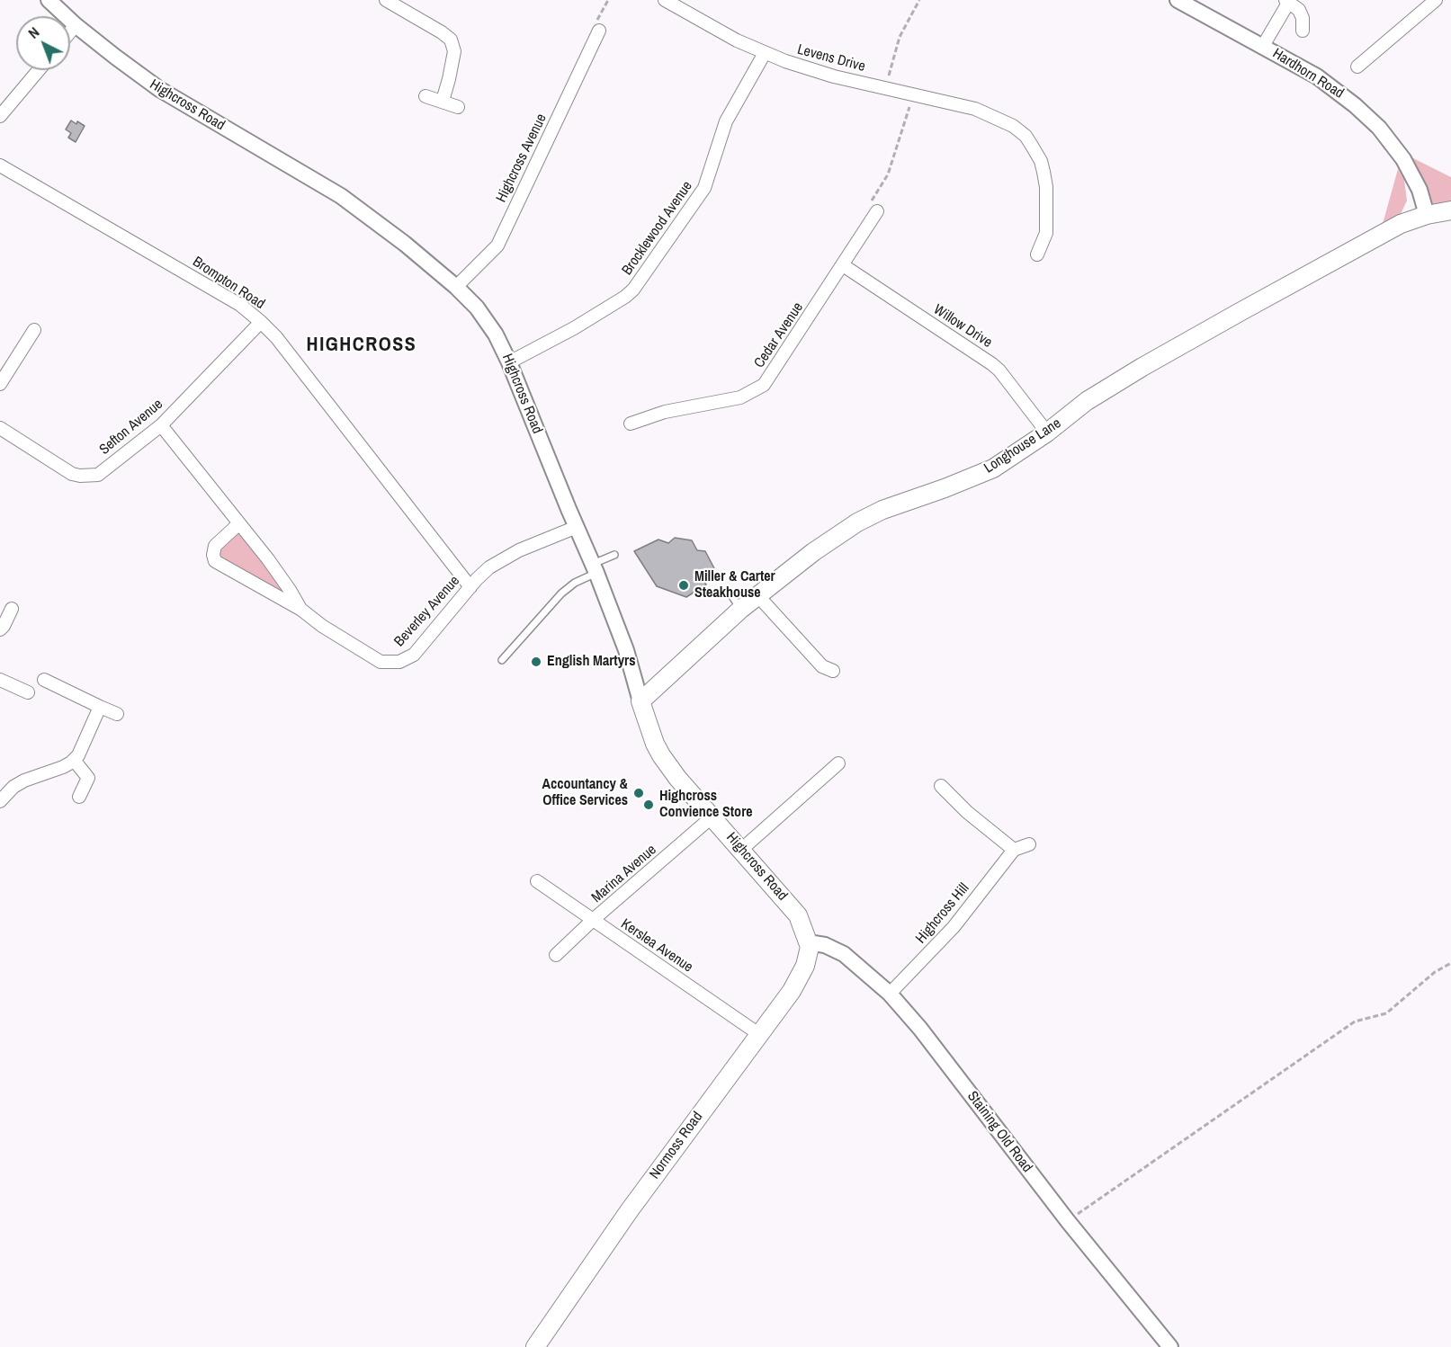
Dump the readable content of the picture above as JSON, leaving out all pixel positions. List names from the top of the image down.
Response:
{
  "streets": {
    "main road": ["Highcross Road", "Longhouse Lane", "Normoss Road"],
    "street": [
      "Levens Drive",
      "Hardhorn Road",
      "Highcross Avenue",
      "Brocklewood Avenue",
      "Brompton Road",
      "Willow Drive",
      "Cedar Avenue",
      "Sefton Avenue",
      "Beverley Avenue",
      "Marina Avenue",
      "Highcross Hill",
      "Kerslea Avenue",
      "Staining Old Road"
    ]
  },
  "crossings": [
    ["Levens Drive", "Brocklewood Avenue"],
    ["Hardhorn Road", "Longhouse Lane"],
    ["Highcross Road", "Highcross Avenue"],
    ["Highcross Road", "Brocklewood Avenue"],
    ["Highcross Road", "Longhouse Lane"],
    ["Highcross Road", "Beverley Avenue"],
    ["Highcross Road", "Marina Avenue"],
    ["Highcross Road", "Staining Old Road"],
    ["Highcross Road", "Normoss Road"],
    ["Brompton Road", "Sefton Avenue"],
    ["Brompton Road", "Beverley Avenue"],
    ["Willow Drive", "Cedar Avenue"],
    ["Willow Drive", "Longhouse Lane"],
    ["Sefton Avenue", "Beverley Avenue"],
    ["Marina Avenue", "Kerslea Avenue"],
    ["Highcross Hill", "Staining Old Road"],
    ["Kerslea Avenue", "Normoss Road"],
    ["Staining Old Road", "Normoss Road"]
  ],
  "districts": ["HIGHCROSS"],
  "places": [
    "Miller & Carter Steakhouse",
    "English Martyrs",
    "Accountancy & Office Services",
    "Highcross Convience Store"
  ],
  "north": "top left"
}
